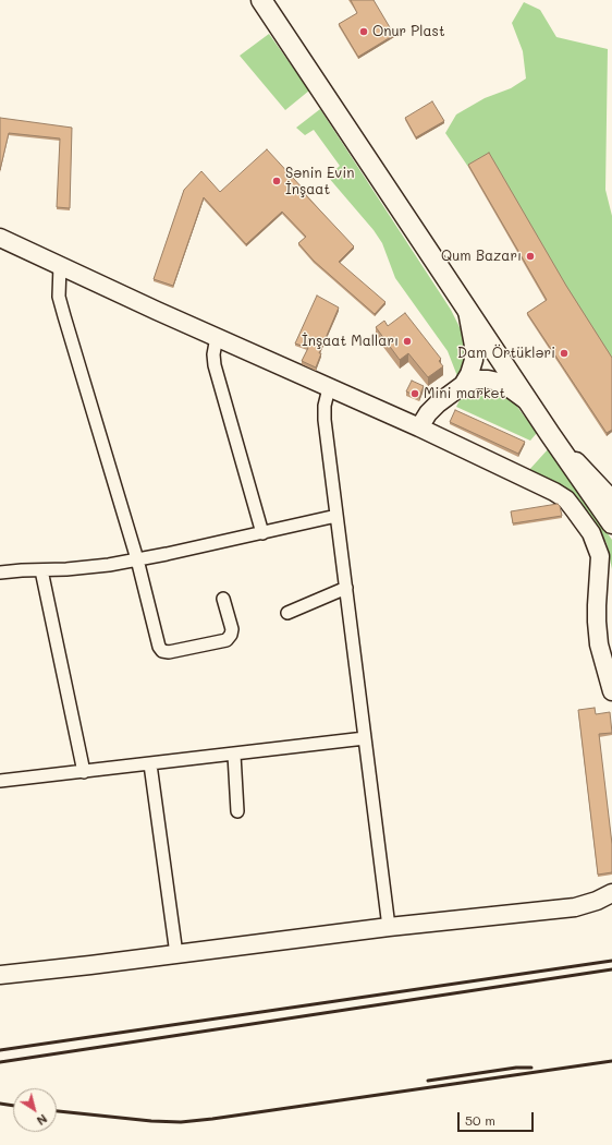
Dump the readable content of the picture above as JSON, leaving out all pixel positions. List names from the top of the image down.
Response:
{
  "places": [
    "Onur Plast",
    "Sənin Evin İnşaat",
    "Qum Bazarı",
    "İnşaat Malları",
    "Dam Örtükləri",
    "Mini market"
  ],
  "scale_bar": "50 m",
  "north": "bottom right"
}
